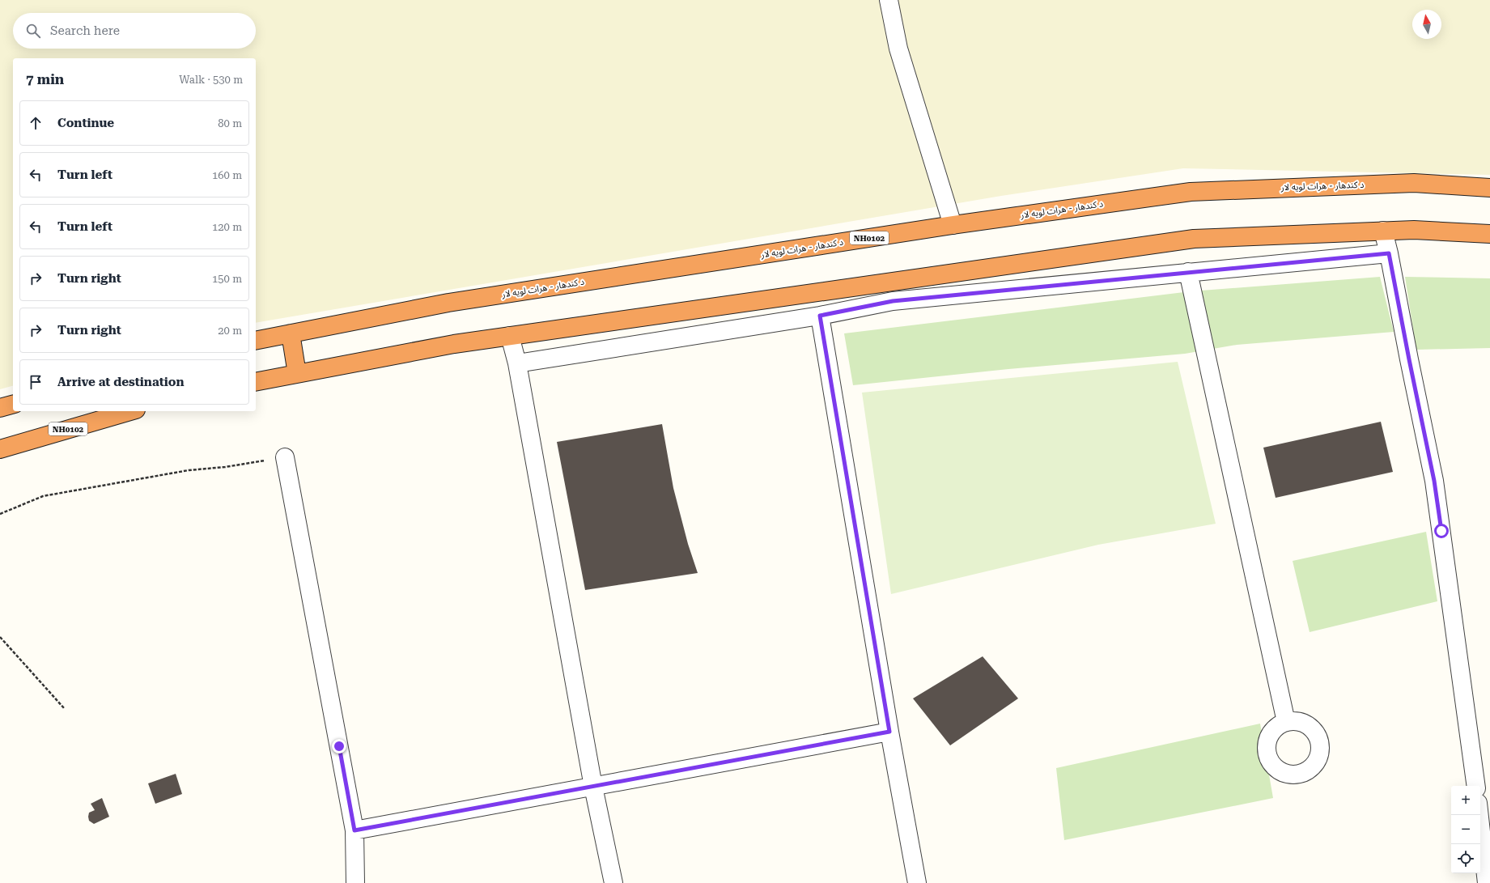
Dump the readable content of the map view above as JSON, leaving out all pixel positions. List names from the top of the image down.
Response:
{
  "streets": {
    "highway": ["د کندهار - هرات لويه لار", "NH0102"]
  },
  "north": "top",
  "page": {
    "search": "Search here",
    "heading": ["7 min", "Walk · 530 m"],
    "list": [
      ["Continue", "80 m"],
      ["Turn left", "160 m"],
      ["Turn left", "120 m"],
      ["Turn right", "150 m"],
      ["Turn right", "20 m"],
      "Arrive at destination"
    ],
    "map_buttons": ["+", "−"]
  }
}
